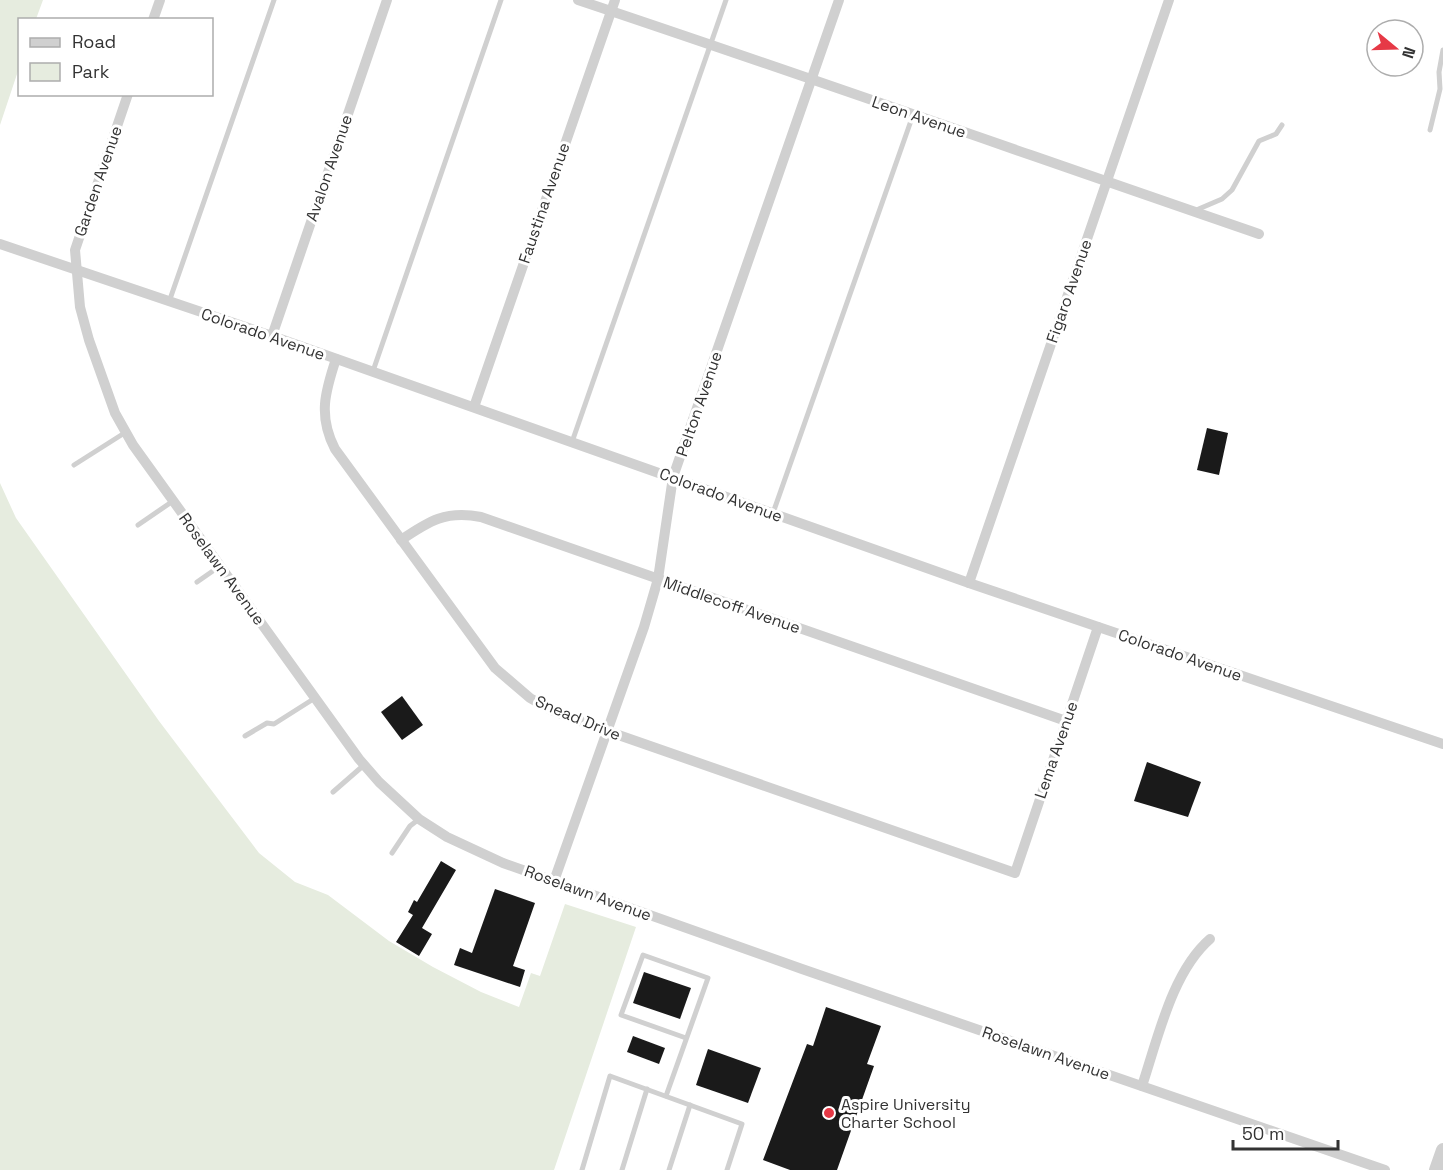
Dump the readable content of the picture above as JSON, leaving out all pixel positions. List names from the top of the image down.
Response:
{
  "streets": {
    "street": [
      "Leon Avenue",
      "Avalon Avenue",
      "Garden Avenue",
      "Faustina Avenue",
      "Figaro Avenue",
      "Colorado Avenue",
      "Pelton Avenue",
      "Roselawn Avenue",
      "Middlecoff Avenue",
      "Snead Drive",
      "Lema Avenue"
    ]
  },
  "crossings": [
    ["Leon Avenue", "Faustina Avenue"],
    ["Leon Avenue", "Figaro Avenue"],
    ["Leon Avenue", "Pelton Avenue"],
    ["Avalon Avenue", "Colorado Avenue"],
    ["Garden Avenue", "Colorado Avenue"],
    ["Garden Avenue", "Roselawn Avenue"],
    ["Faustina Avenue", "Colorado Avenue"],
    ["Figaro Avenue", "Colorado Avenue"],
    ["Colorado Avenue", "Pelton Avenue"],
    ["Colorado Avenue", "Roselawn Avenue"],
    ["Colorado Avenue", "Snead Drive"],
    ["Colorado Avenue", "Lema Avenue"],
    ["Pelton Avenue", "Roselawn Avenue"],
    ["Pelton Avenue", "Middlecoff Avenue"],
    ["Pelton Avenue", "Snead Drive"],
    ["Middlecoff Avenue", "Snead Drive"],
    ["Middlecoff Avenue", "Lema Avenue"],
    ["Snead Drive", "Lema Avenue"]
  ],
  "places": ["Aspire University Charter School"],
  "legend": ["Road", "Park"],
  "scale_bar": "50 m",
  "north": "right"
}
